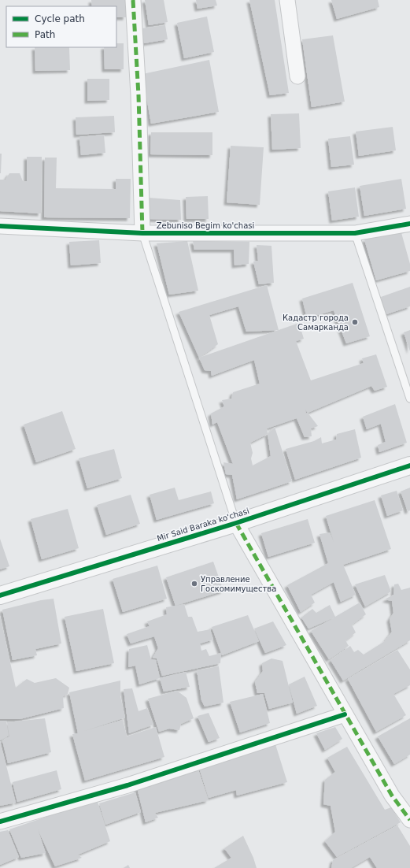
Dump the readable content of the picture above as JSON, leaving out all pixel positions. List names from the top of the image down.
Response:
{
  "streets": {
    "street": ["Zebuniso Begim ko'chasi", "Mir Said Baraka ko'chasi"]
  },
  "places": ["Кадастр города Самарканда", "Управление Госкомимущества"],
  "legend": ["Cycle path", "Path"]
}
